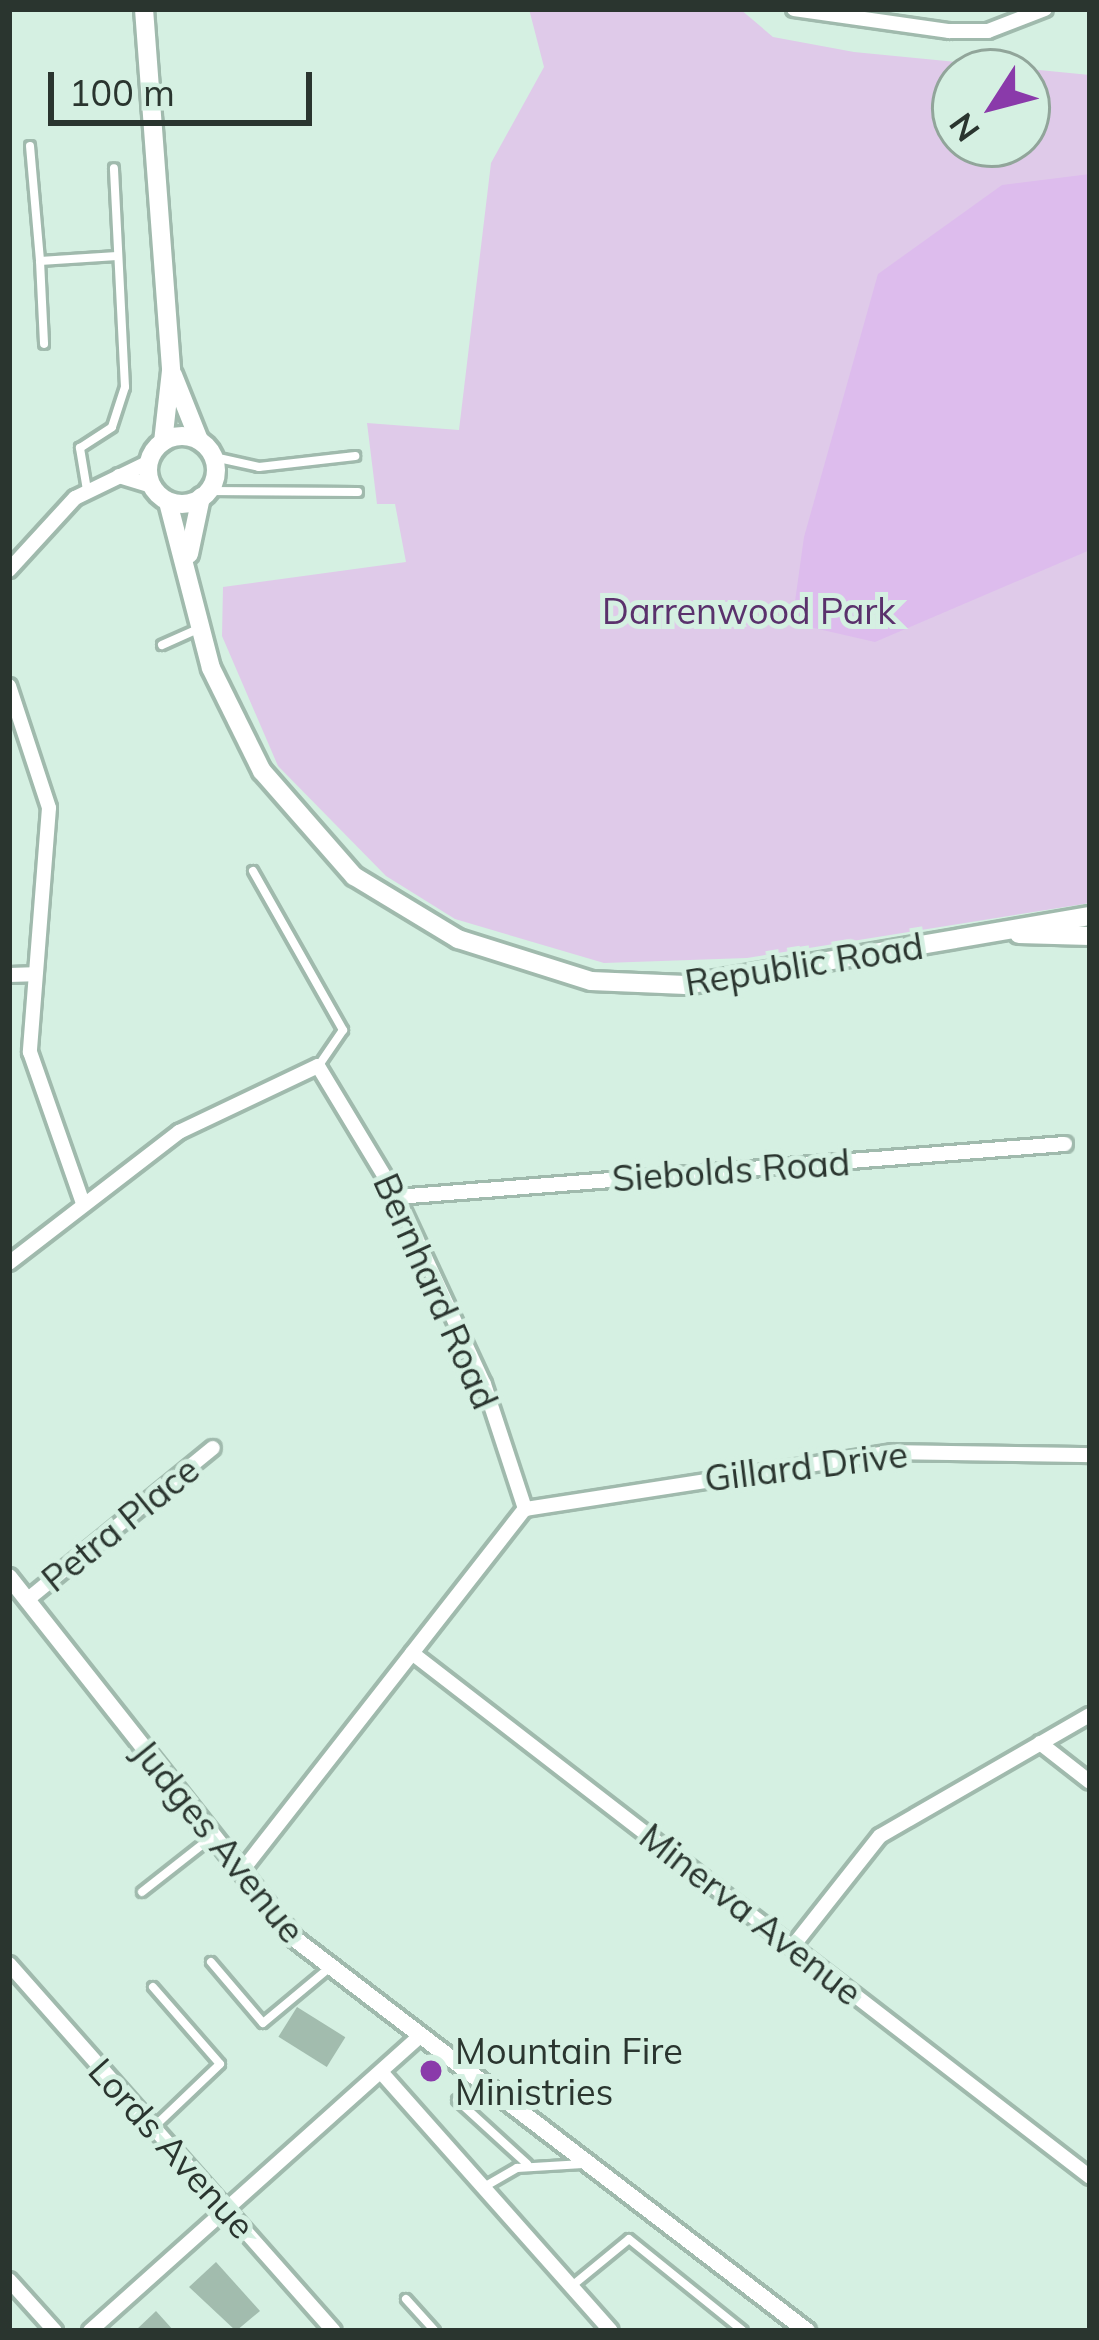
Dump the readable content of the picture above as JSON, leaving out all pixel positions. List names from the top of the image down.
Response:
{
  "streets": {
    "main road": ["Republic Road"],
    "street": [
      "Siebolds Road",
      "Bernhard Road",
      "Gillard Drive",
      "Petra Place",
      "Judges Avenue",
      "Minerva Avenue",
      "Lords Avenue"
    ]
  },
  "crossings": [
    ["Siebolds Road", "Bernhard Road"],
    ["Bernhard Road", "Gillard Drive"],
    ["Petra Place", "Judges Avenue"]
  ],
  "parks": ["Darrenwood Park"],
  "places": ["Mountain Fire Ministries"],
  "scale_bar": "100 m",
  "north": "bottom left"
}
